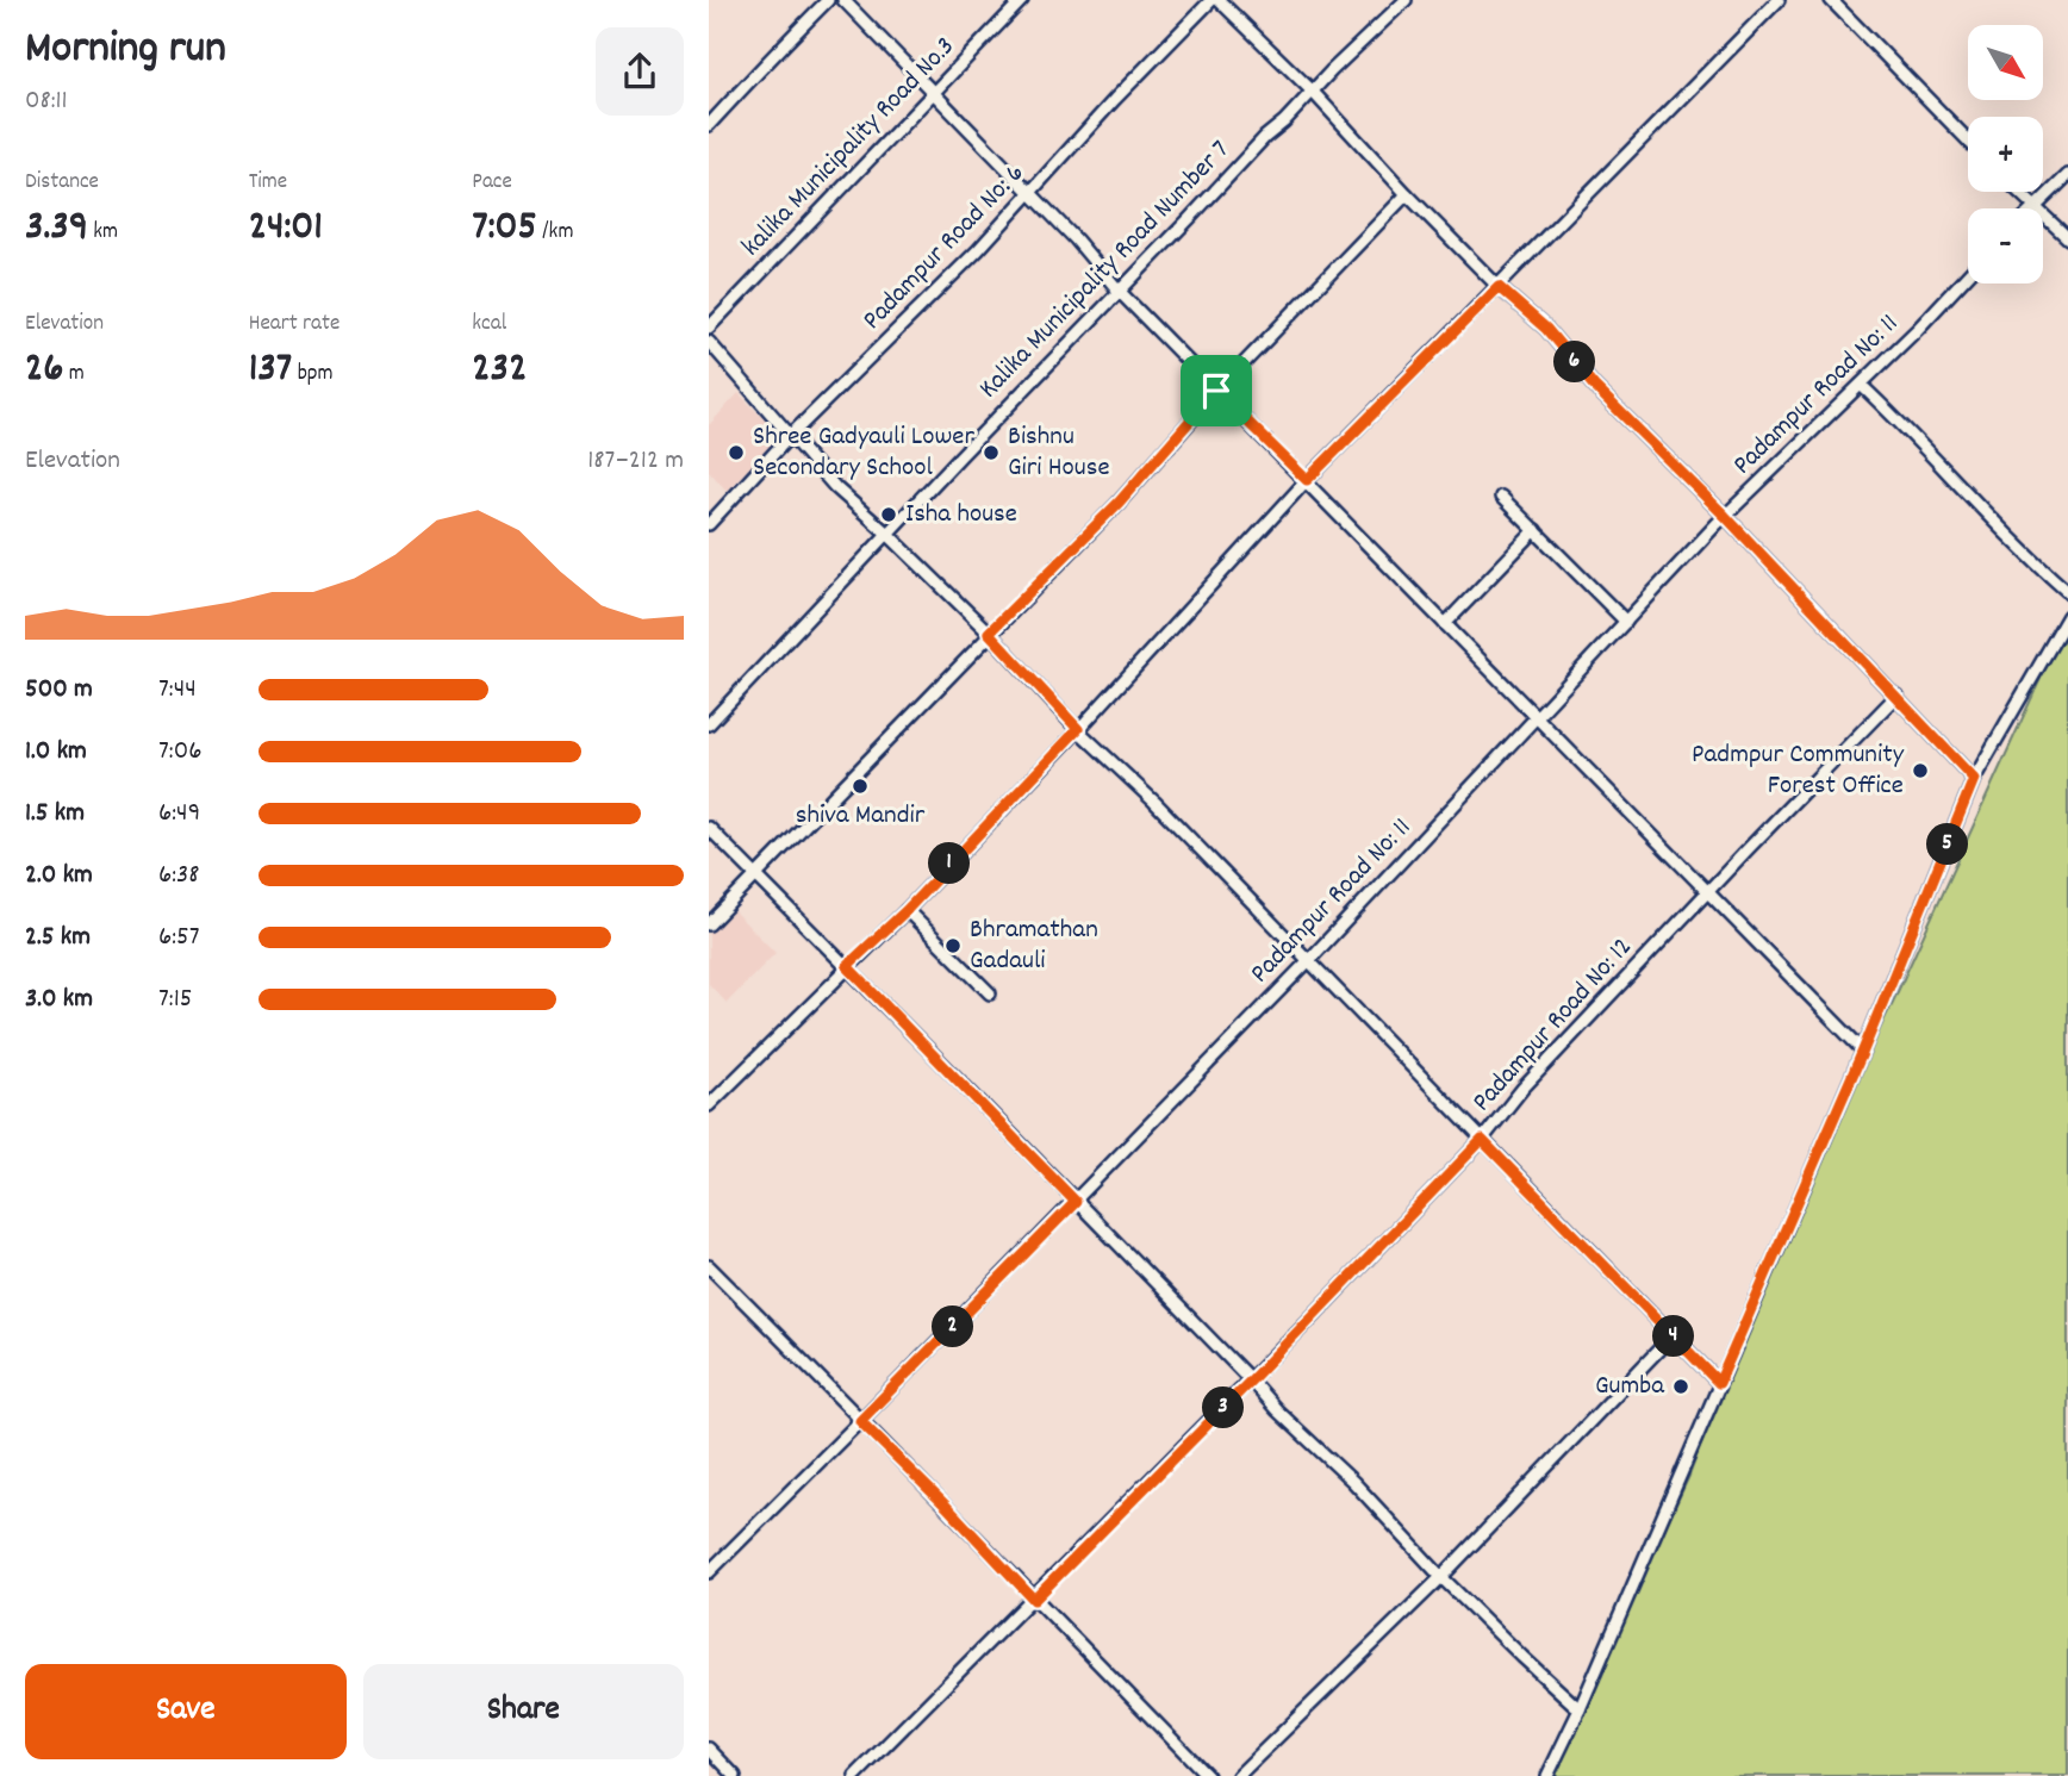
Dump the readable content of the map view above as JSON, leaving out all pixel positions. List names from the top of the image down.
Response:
{
  "streets": {
    "street": [
      "kalika Municipality Road No.3",
      "Padampur Road No: 6",
      "Kalika Municipality Road Number 7",
      "Padampur Road No: 11",
      "Padampur Road No: 12"
    ]
  },
  "places": [
    "Shree Gadyauli Lower Secondary School",
    "Bishnu Giri House",
    "Isha house",
    "Padmpur Community Forest Office",
    "shiva Mandir",
    "Bhramathan Gadauli",
    "Gumba"
  ],
  "north": "bottom right",
  "page": {
    "heading": ["Morning run", "08:11"],
    "map_buttons": ["+", "−"],
    "stats": [
      ["Distance", "3.39 km"],
      ["Time", "24:01"],
      ["Pace", "7:05 /km"],
      ["Elevation", "26 m"],
      ["Heart rate", "137 bpm"],
      ["kcal", "232"]
    ],
    "pins": [
      "6",
      "5",
      "1",
      "2",
      "4",
      "3"
    ],
    "chart": ["Elevation", "187–212 m"],
    "list": [
      {
        "name": "500 m",
        "note": "7:44"
      },
      {
        "name": "1.0 km",
        "note": "7:06"
      },
      {
        "name": "1.5 km",
        "note": "6:49"
      },
      {
        "name": "2.0 km",
        "note": "6:38"
      },
      {
        "name": "2.5 km",
        "note": "6:57"
      },
      {
        "name": "3.0 km",
        "note": "7:15"
      }
    ],
    "buttons": ["Save", "Share"]
  }
}
